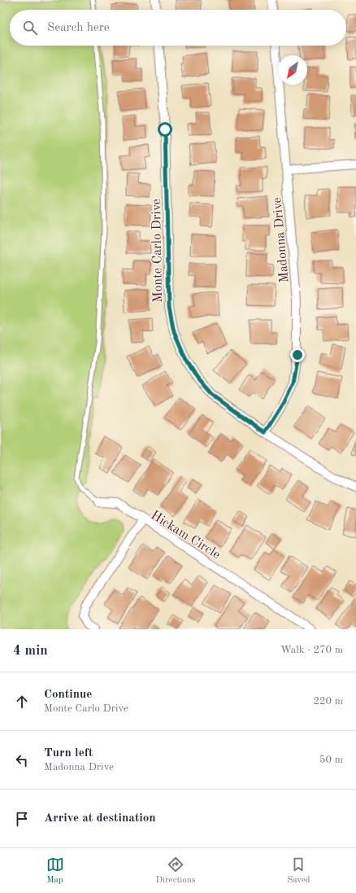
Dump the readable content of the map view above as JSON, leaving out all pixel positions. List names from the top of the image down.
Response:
{
  "streets": {
    "street": ["Madonna Drive", "Monte Carlo Drive", "Hickam Circle"]
  },
  "crossings": [
    ["Madonna Drive", "Monte Carlo Drive"]
  ],
  "north": "bottom left",
  "page": {
    "search": "Search here",
    "heading": ["4 min", "Walk · 270 m"],
    "list": [
      ["Continue", "Monte Carlo Drive", "220 m"],
      ["Turn left", "Madonna Drive", "50 m"],
      "Arrive at destination"
    ],
    "nav": ["Map", "Directions", "Saved"]
  }
}
